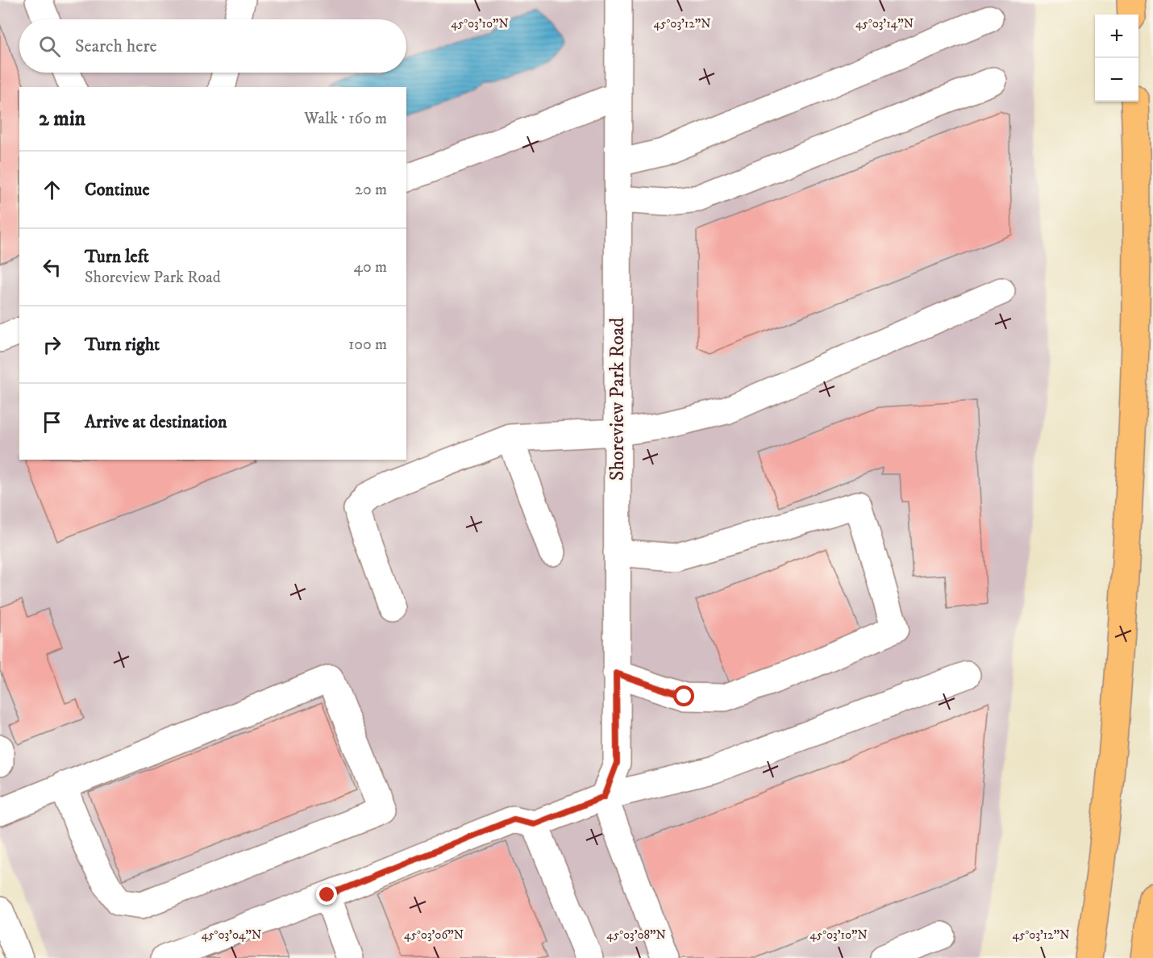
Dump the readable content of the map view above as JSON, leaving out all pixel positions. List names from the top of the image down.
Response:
{
  "streets": {
    "street": ["Shoreview Park Road"]
  },
  "page": {
    "map_buttons": ["+", "−"],
    "search": "Search here",
    "heading": ["2 min", "Walk · 160 m"],
    "list": [
      ["Continue", "20 m"],
      ["Turn left", "Shoreview Park Road", "40 m"],
      ["Turn right", "100 m"],
      "Arrive at destination"
    ]
  },
  "coordinates": [
    "45°03'10\"N",
    "45°03'12\"N",
    "45°03'14\"N",
    "45°03'04\"N",
    "45°03'06\"N",
    "45°03'08\"N"
  ]
}
